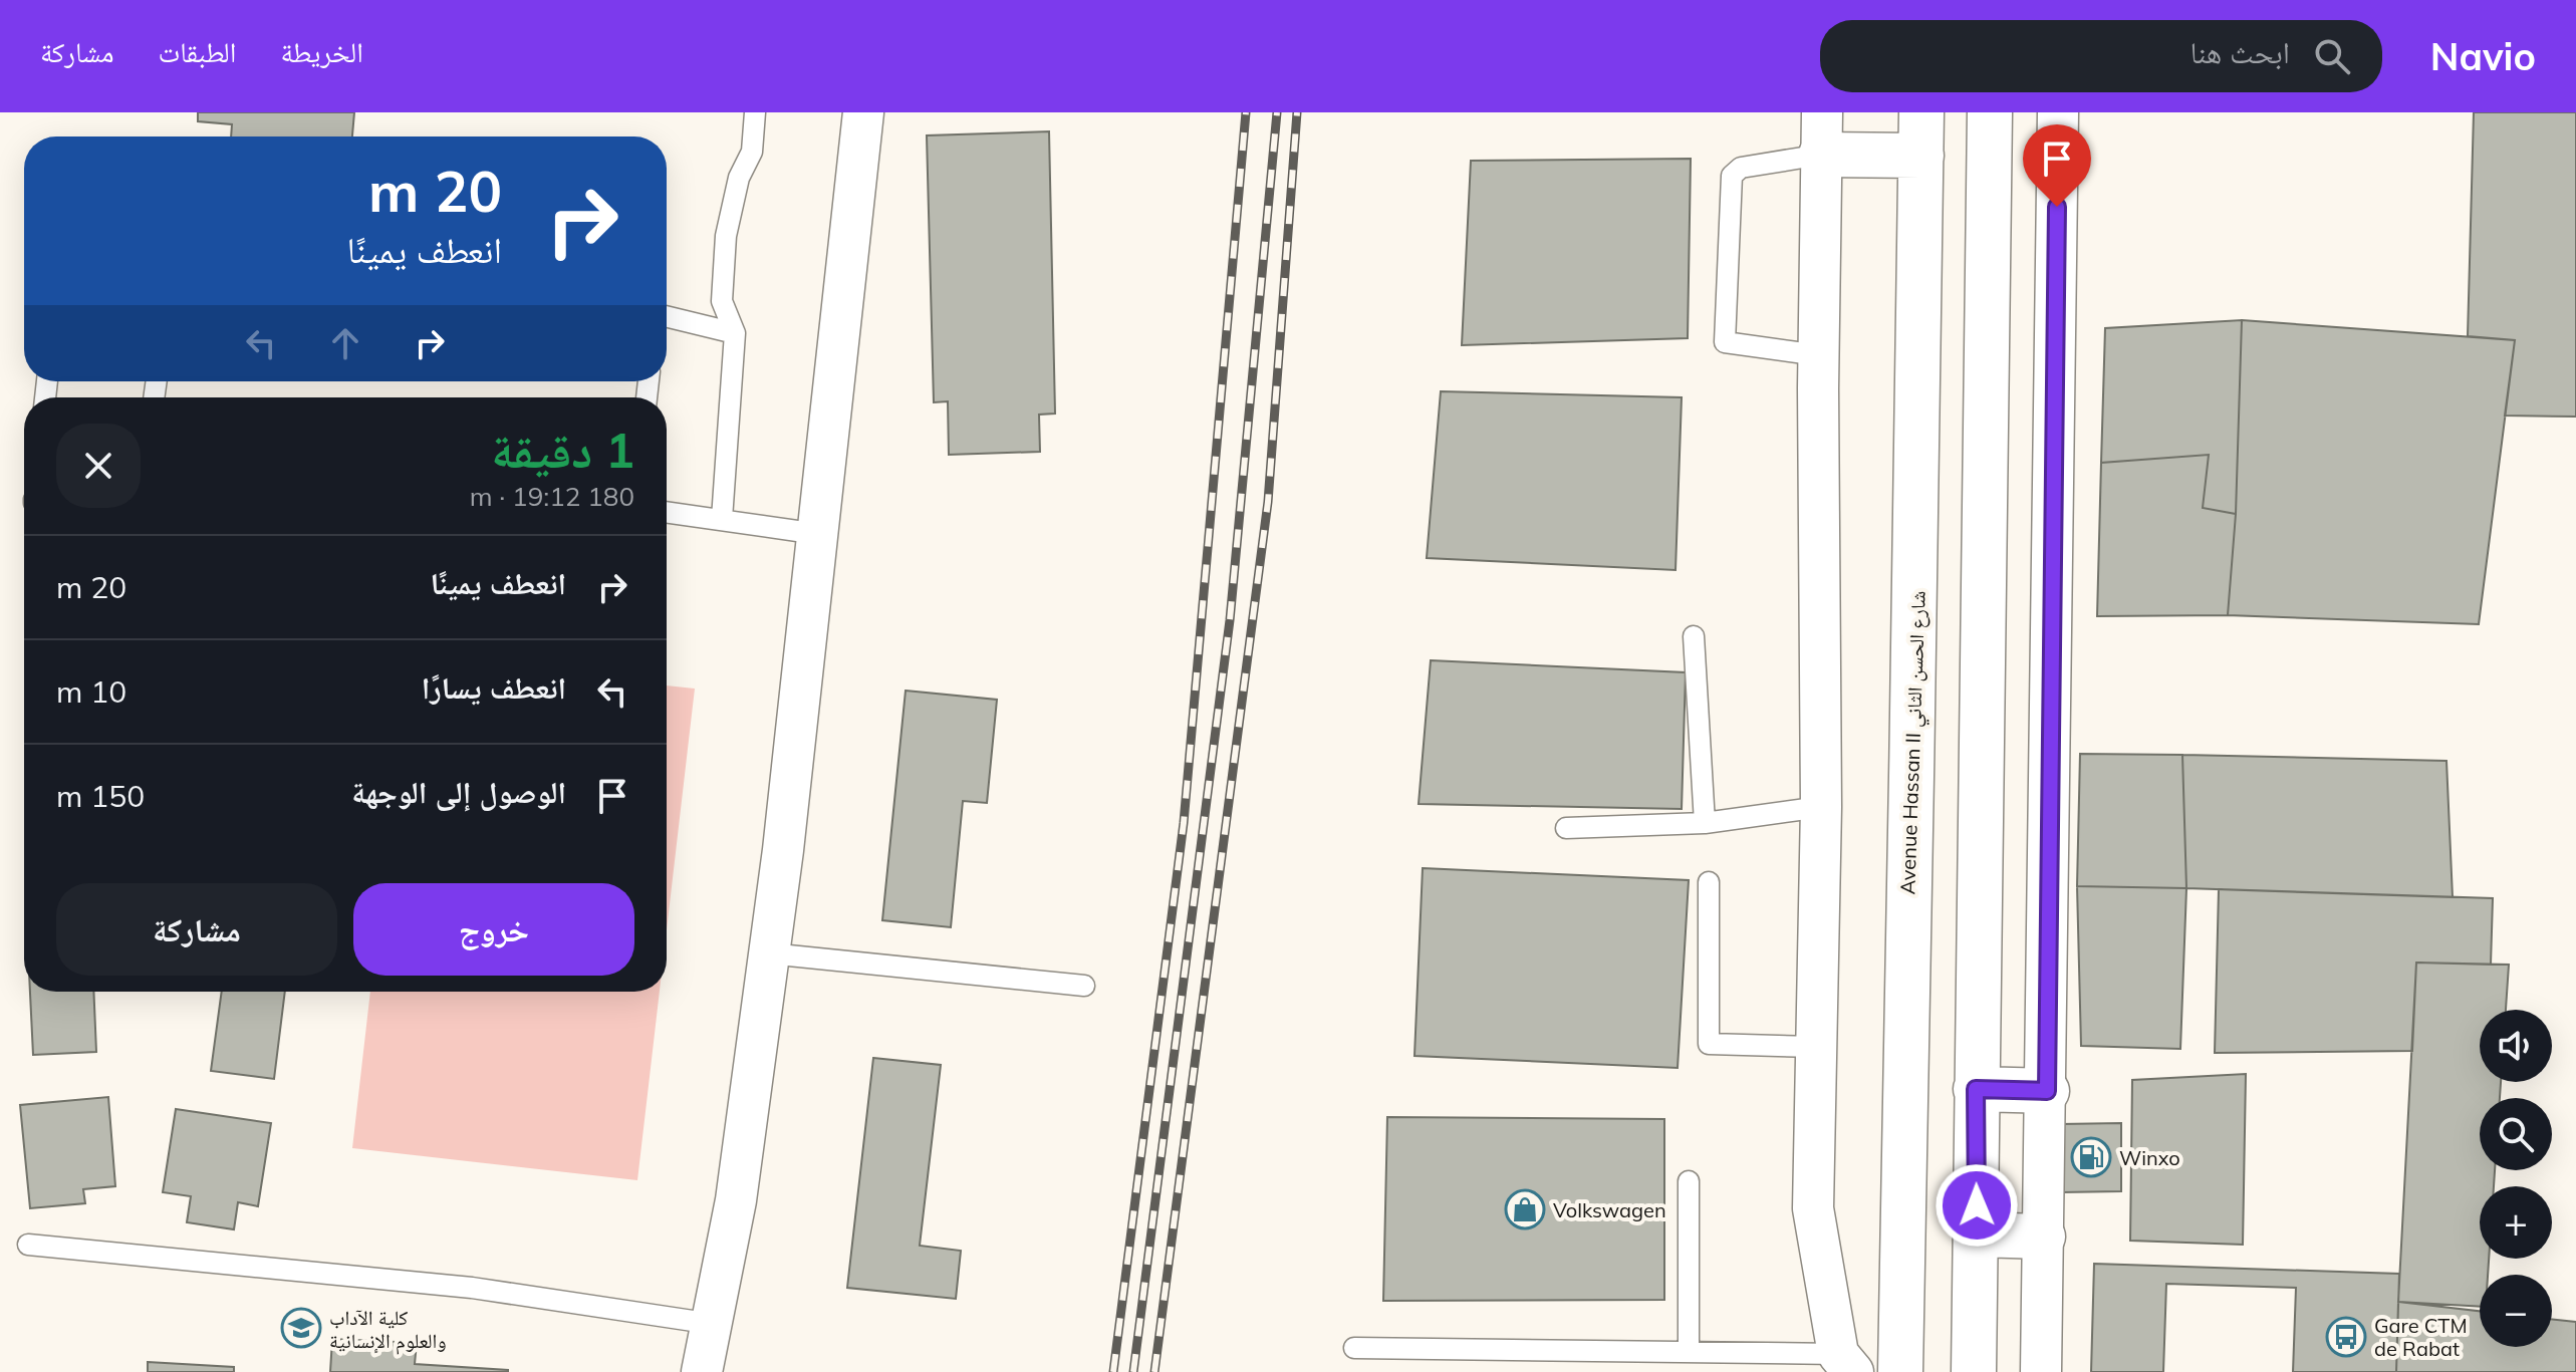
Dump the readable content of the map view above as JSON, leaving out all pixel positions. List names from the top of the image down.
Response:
{
  "streets": {
    "main road": ["Avenue Hassan II شارع الحسن الثاني"]
  },
  "places": {
    "fuel station": ["Winxo"],
    "shop": ["Volkswagen"],
    "school or university": ["كلية الآداب والعلوم الإنسانية"],
    "bus stop": ["Gare CTM de Rabat"]
  },
  "page": {
    "header": "Navio",
    "search": "ابحث هنا",
    "nav": ["الخريطة", "الطبقات", "مشاركة"],
    "turn": ["20 m", "انعطف يمينًا"],
    "heading": ["1 دقيقة", "180 m · 19:12"],
    "list": [
      {
        "name": "انعطف يمينًا",
        "value": "20 m"
      },
      {
        "name": "انعطف يسارًا",
        "value": "10 m"
      },
      {
        "name": "الوصول إلى الوجهة",
        "value": "150 m"
      }
    ],
    "buttons": ["خروج", "مشاركة"],
    "map_buttons": ["+", "−"]
  }
}
